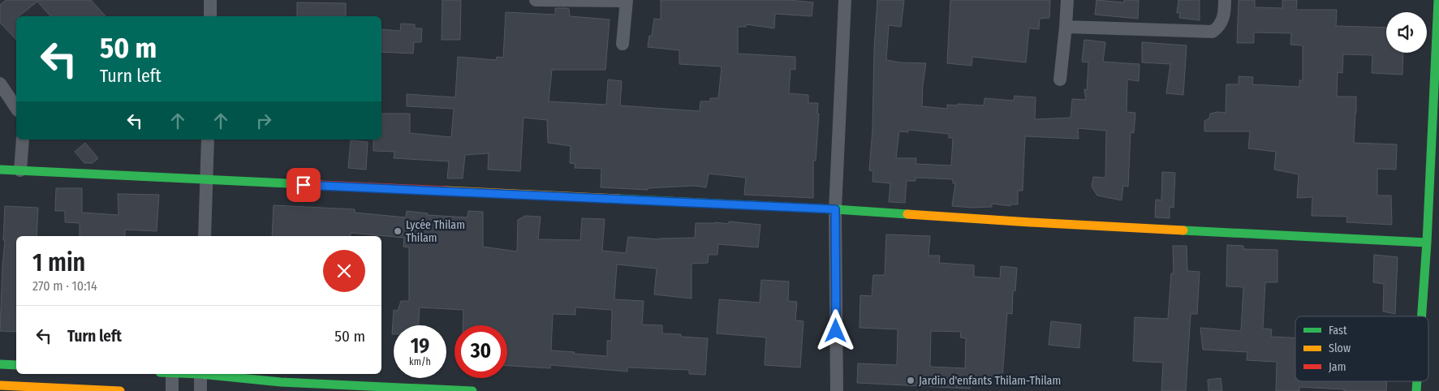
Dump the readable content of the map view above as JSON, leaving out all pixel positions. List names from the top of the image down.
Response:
{
  "places": ["Lycée Thilam Thilam", "Jardin d'enfants Thilam-Thilam"],
  "legend": ["Fast", "Slow", "Jam"],
  "page": {
    "turn": ["50 m", "Turn left"],
    "heading": ["1 min", "270 m · 10:14"],
    "list": [
      {
        "name": "Turn left",
        "value": "50 m"
      }
    ],
    "speed": "19 km/h",
    "limit": "30"
  }
}
